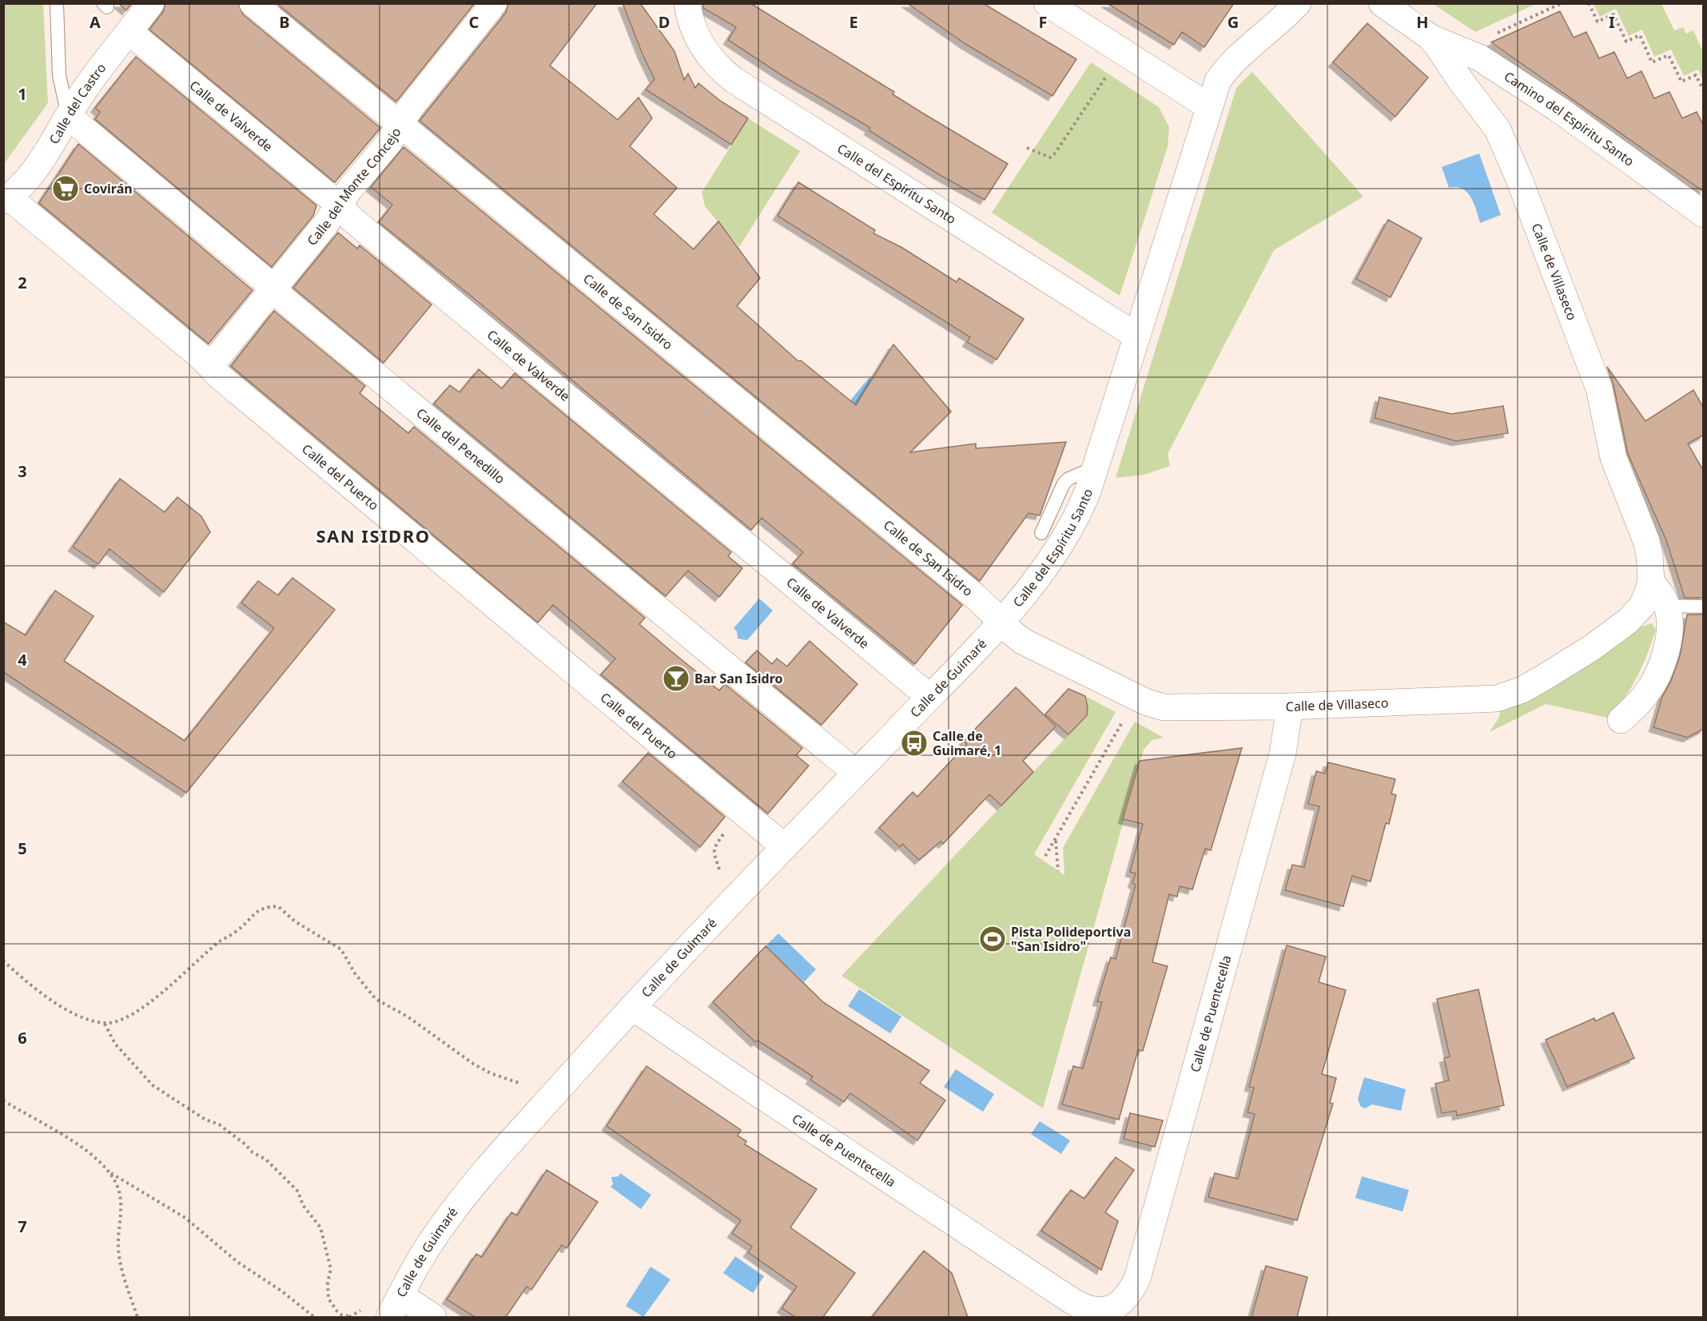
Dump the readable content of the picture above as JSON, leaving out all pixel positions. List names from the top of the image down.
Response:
{
  "streets": {
    "street": [
      "Calle del Castro",
      "Calle de Valverde",
      "Camino del Espíritu Santo",
      "Calle del Espíritu Santo",
      "Calle del Monte Concejo",
      "Calle de Villaseco",
      "Calle de San Isidro",
      "Calle del Penedillo",
      "Calle del Puerto",
      "Calle de Guimaré",
      "Calle de Puentecella"
    ]
  },
  "crossings": [
    ["Calle del Castro", "Calle de Valverde"],
    ["Calle del Castro", "Calle del Penedillo"],
    ["Calle del Castro", "Calle del Puerto"],
    ["Calle de Valverde", "Calle del Monte Concejo"],
    ["Calle de Valverde", "Calle de Guimaré"],
    ["Camino del Espíritu Santo", "Calle de Villaseco"],
    ["Calle del Espíritu Santo", "Calle de Villaseco"],
    ["Calle del Espíritu Santo", "Calle de San Isidro"],
    ["Calle del Espíritu Santo", "Calle de Guimaré"],
    ["Calle del Monte Concejo", "Calle de San Isidro"],
    ["Calle del Monte Concejo", "Calle del Penedillo"],
    ["Calle del Monte Concejo", "Calle del Puerto"],
    ["Calle de Villaseco", "Calle de San Isidro"],
    ["Calle de Villaseco", "Calle de Guimaré"],
    ["Calle de Villaseco", "Calle de Puentecella"],
    ["Calle de San Isidro", "Calle de Guimaré"],
    ["Calle del Penedillo", "Calle de Guimaré"],
    ["Calle del Puerto", "Calle de Guimaré"],
    ["Calle de Guimaré", "Calle de Puentecella"]
  ],
  "districts": ["SAN ISIDRO"],
  "places": {
    "supermarket": ["Covirán"],
    "bar": ["Bar San Isidro"],
    "bus stop": ["Calle de Guimaré, 1"],
    "sports": ["Pista Polideportiva \"San Isidro\""]
  },
  "grid": {
    "columns": [
      "A",
      "B",
      "C",
      "D",
      "E",
      "F",
      "G",
      "H",
      "I"
    ],
    "rows": [
      "1",
      "2",
      "3",
      "4",
      "5",
      "6",
      "7"
    ]
  }
}
